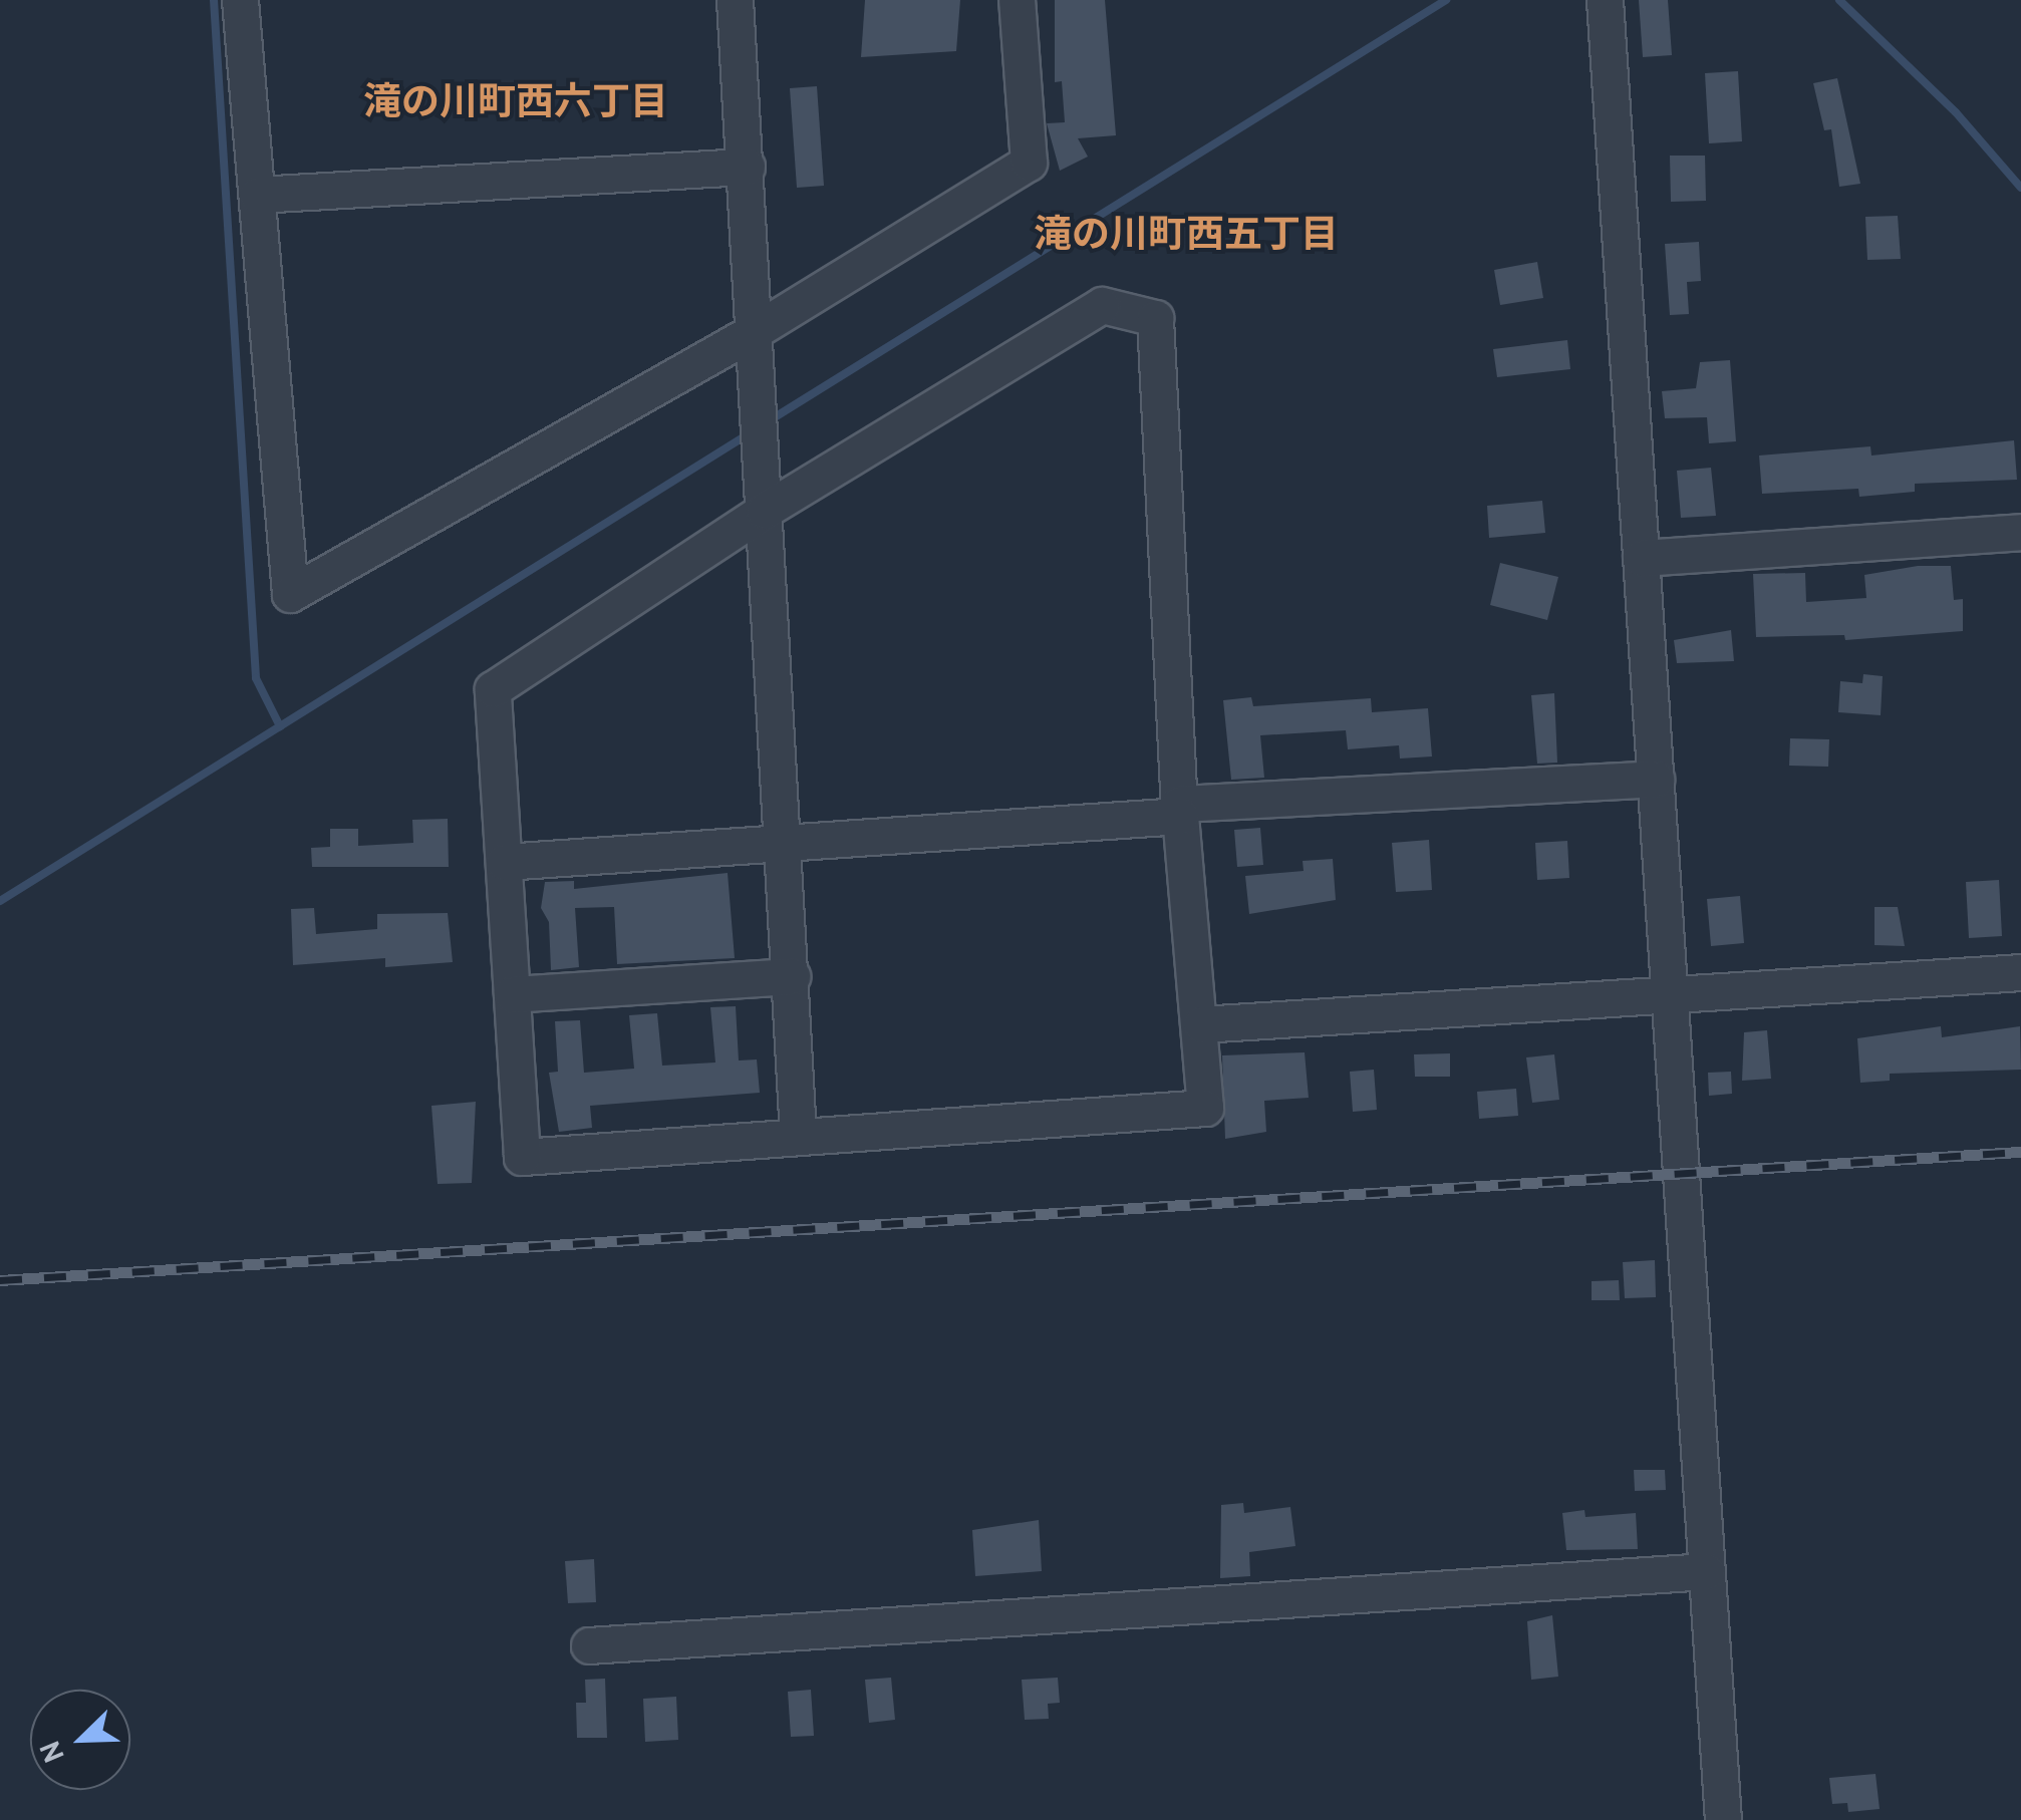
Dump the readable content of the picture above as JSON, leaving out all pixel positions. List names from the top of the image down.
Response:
{
  "districts": ["滝の川町西六丁目", "滝の川町西五丁目"],
  "north": "bottom left"
}
